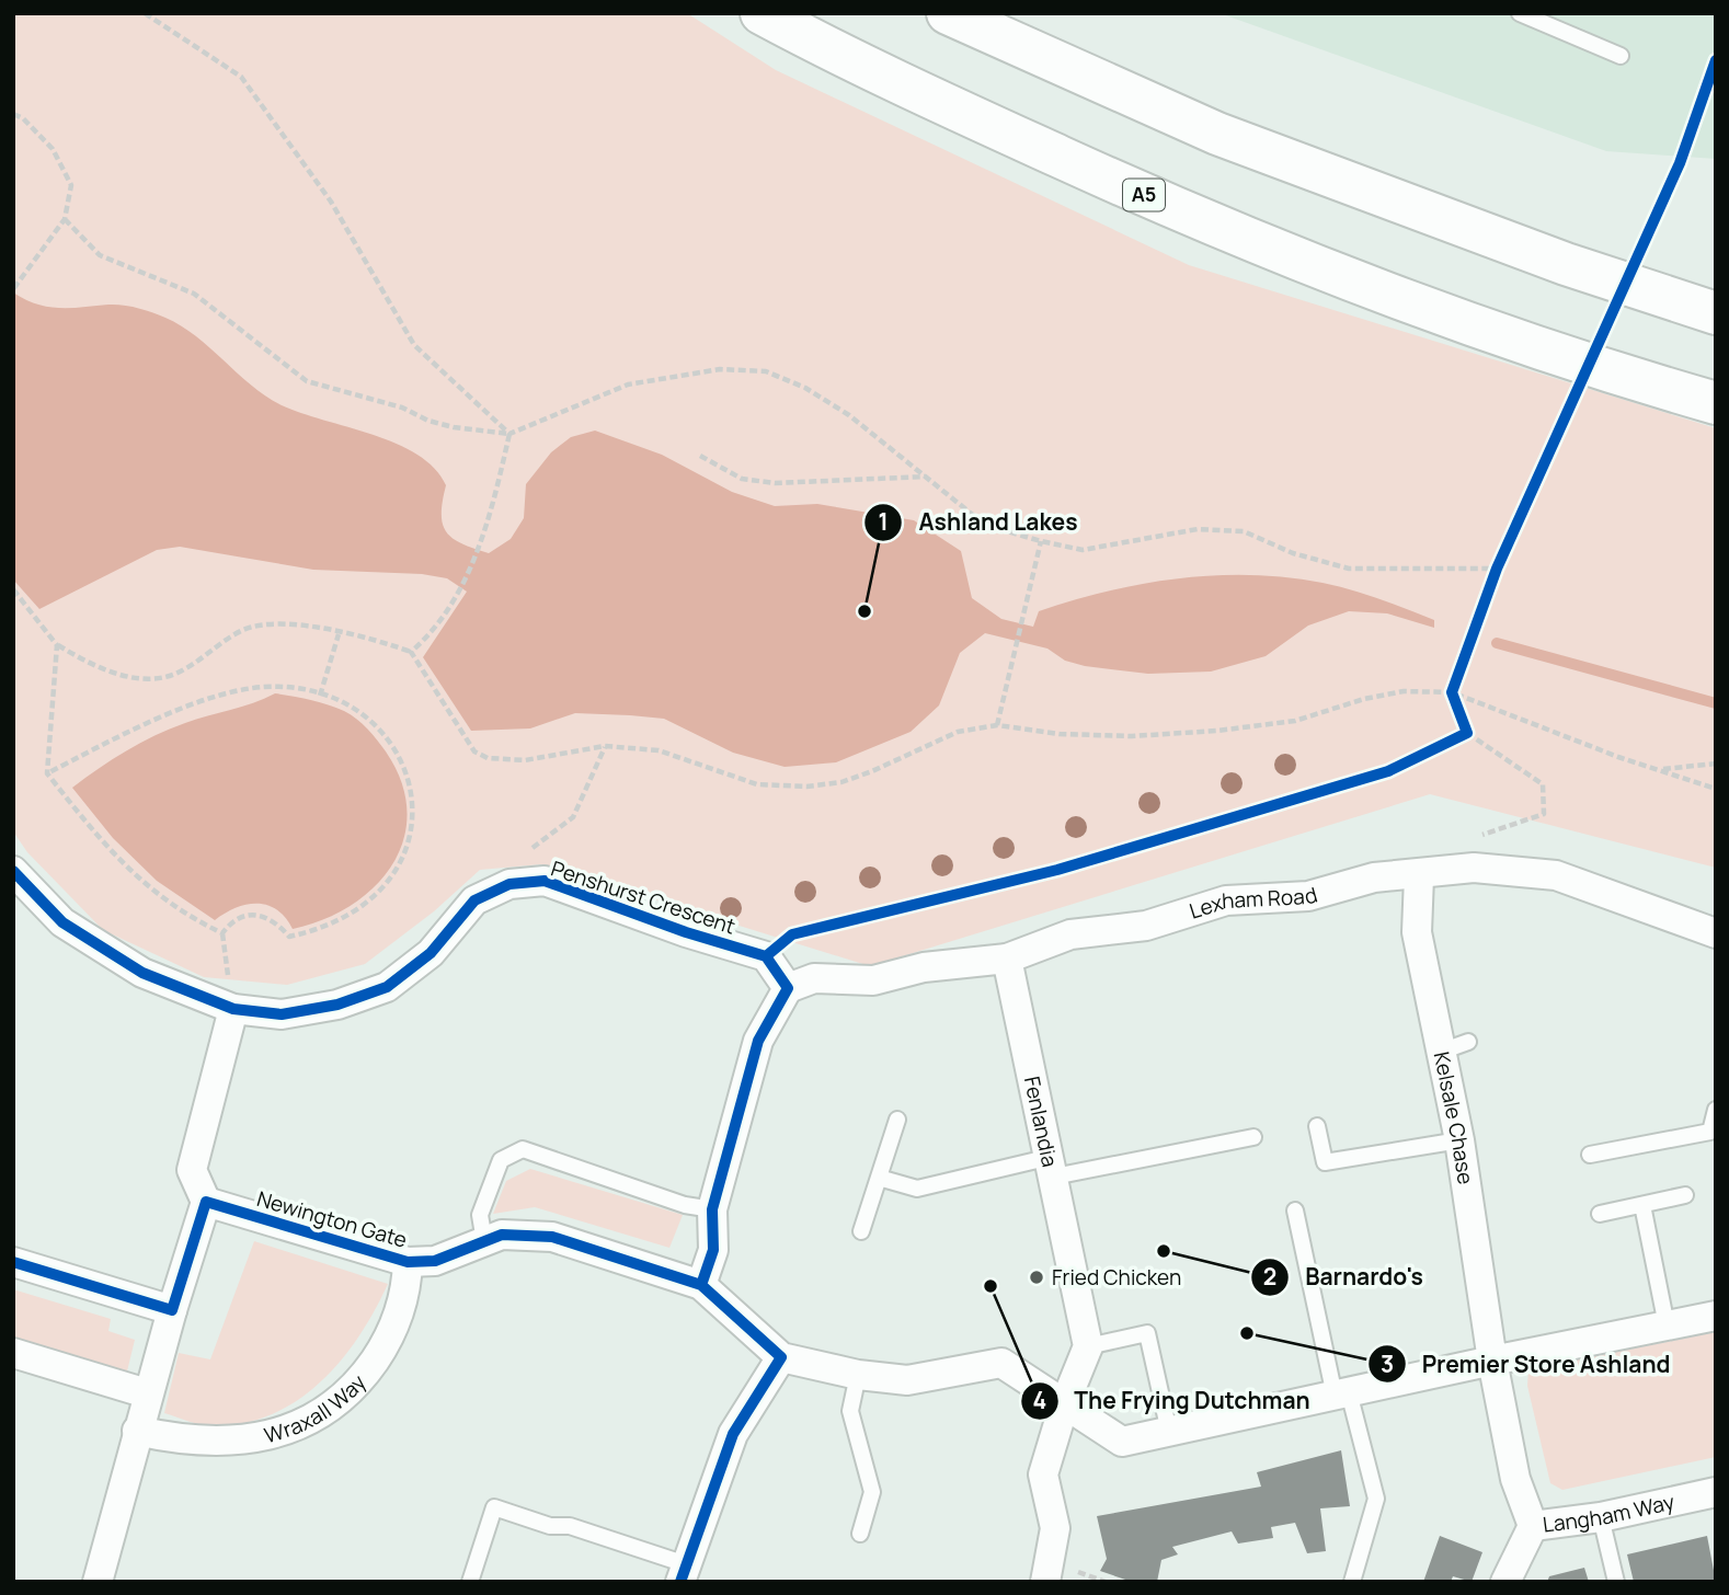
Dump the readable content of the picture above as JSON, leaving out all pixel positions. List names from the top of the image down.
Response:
{
  "streets": {
    "highway": ["A5"],
    "street": [
      "Penshurst Crescent",
      "Lexham Road",
      "Kelsale Chase",
      "Fenlandia",
      "Newington Gate",
      "Wraxall Way",
      "Langham Way"
    ]
  },
  "crossings": [
    ["Penshurst Crescent", "Lexham Road"],
    ["Lexham Road", "Kelsale Chase"],
    ["Lexham Road", "Fenlandia"],
    ["Kelsale Chase", "Langham Way"],
    ["Newington Gate", "Wraxall Way"]
  ],
  "places": [
    "Ashland Lakes",
    "Barnardo's",
    "Fried Chicken",
    "The Frying Dutchman",
    "Premier Store Ashland"
  ]
}
